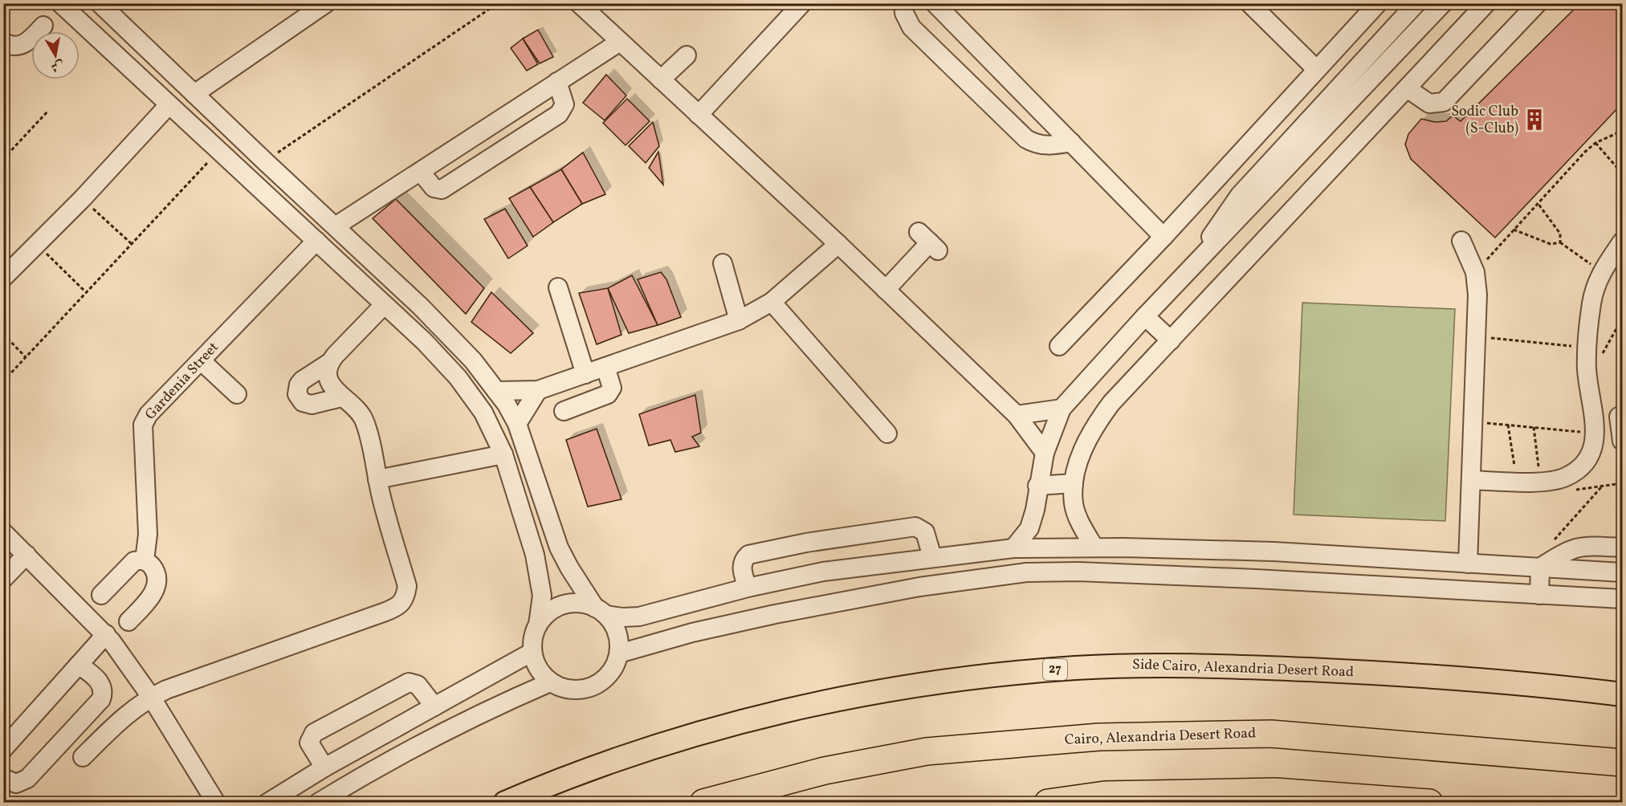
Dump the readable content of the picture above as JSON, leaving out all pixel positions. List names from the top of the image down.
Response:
{
  "streets": {
    "highway": ["Cairo, Alexandria Desert Road"],
    "main road": ["Side Cairo, Alexandria Desert Road", "27"],
    "street": ["Gardenia Street"]
  },
  "places": {
    "building": ["Sodic Club (S-Club)"]
  },
  "north": "bottom"
}
